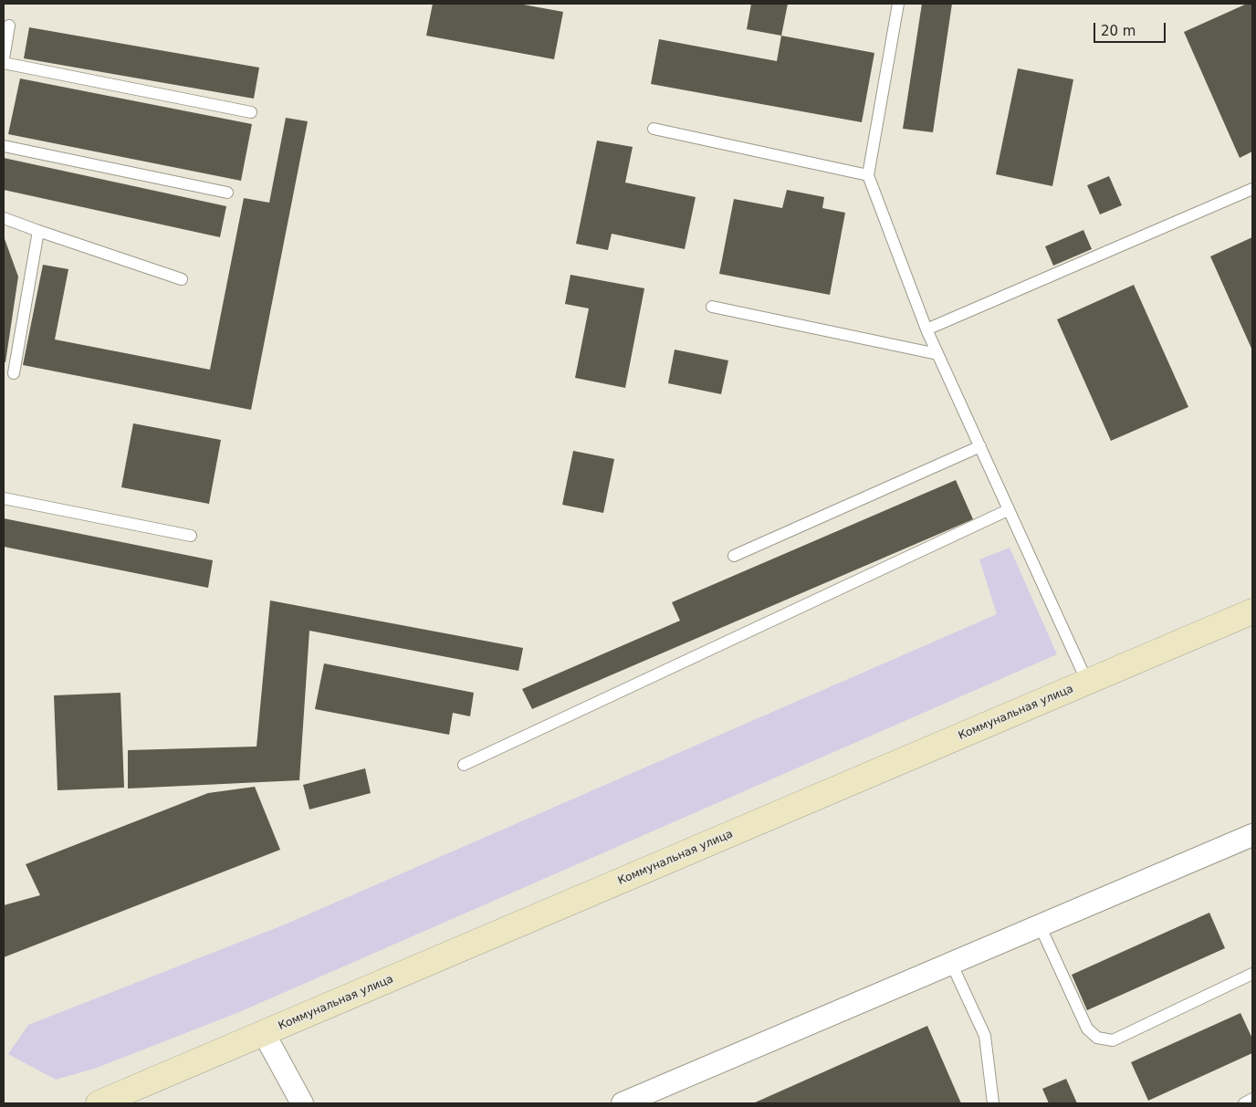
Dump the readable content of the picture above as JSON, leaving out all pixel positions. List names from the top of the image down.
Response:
{
  "streets": {
    "main road": ["Коммунальная улица"]
  },
  "scale_bar": "20 m"
}
